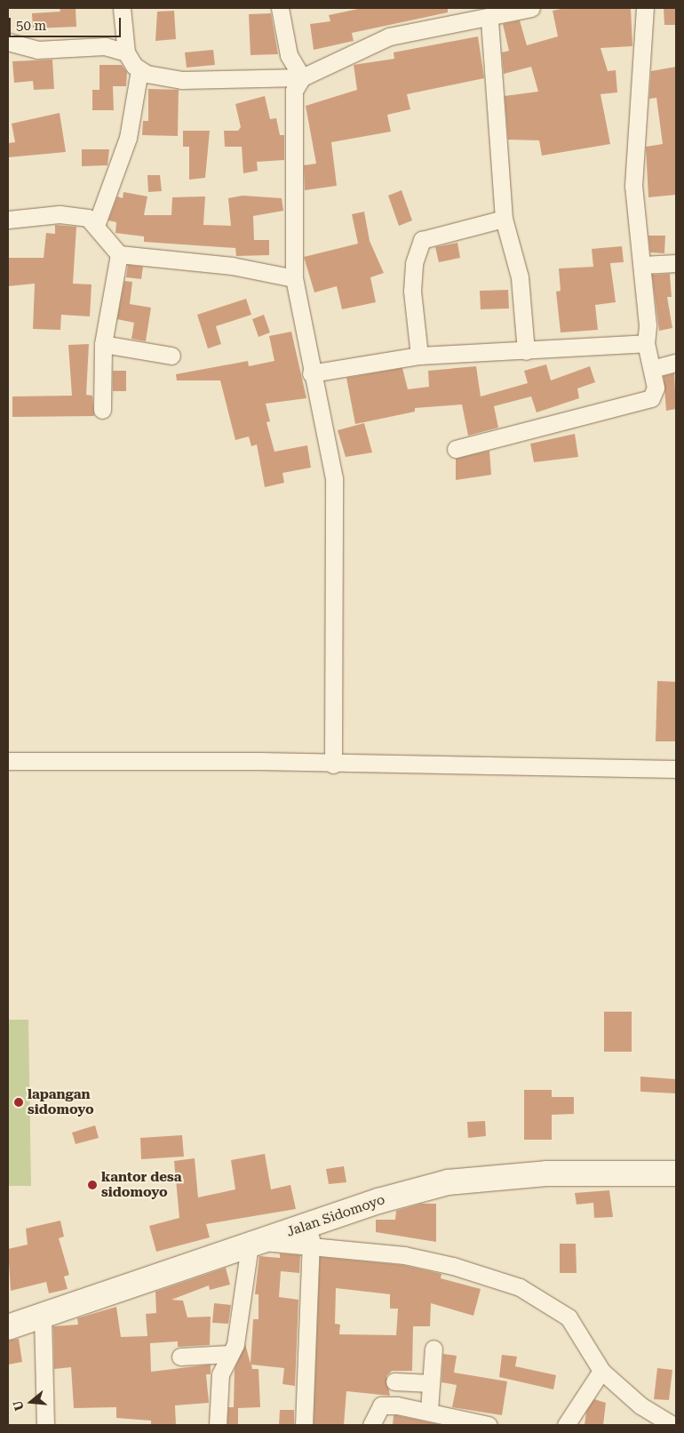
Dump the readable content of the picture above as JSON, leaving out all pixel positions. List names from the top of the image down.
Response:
{
  "streets": {
    "main road": ["Jalan Sidomoyo"]
  },
  "places": ["lapangan sidomoyo", "kantor desa sidomoyo"],
  "scale_bar": "50 m",
  "north": "left"
}
